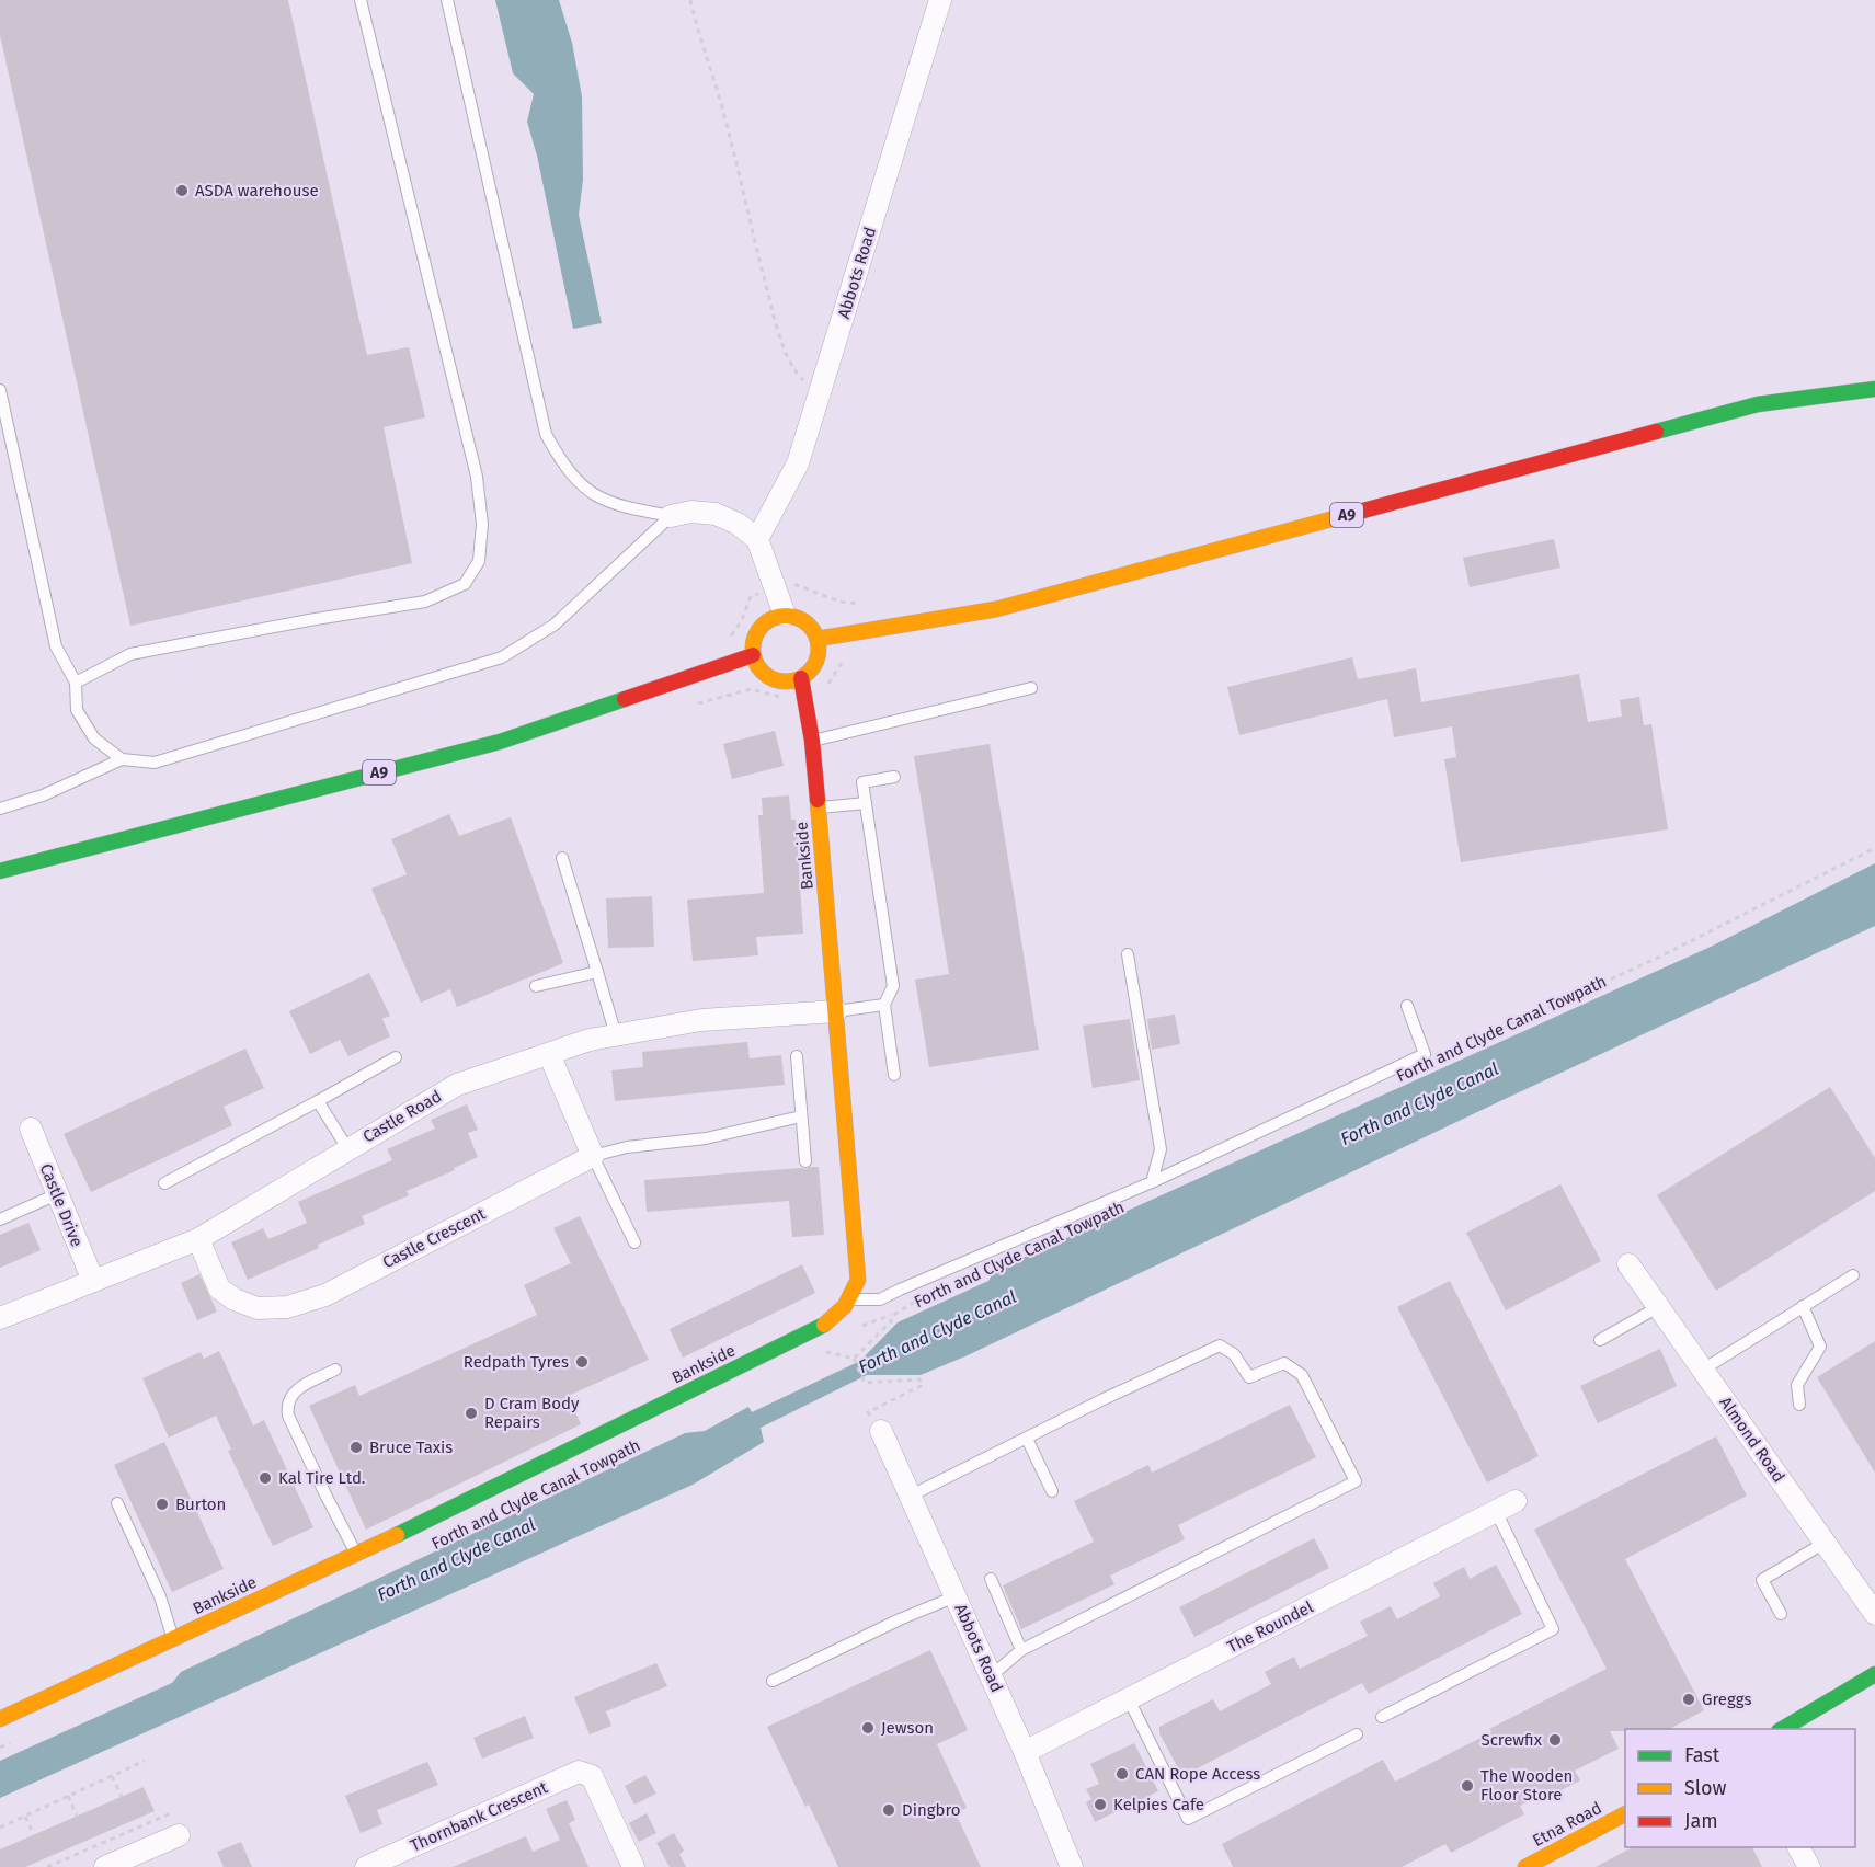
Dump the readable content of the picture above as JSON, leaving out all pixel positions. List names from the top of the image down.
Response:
{
  "streets": {
    "main road": ["A9", "Bankside", "Etna Road"],
    "street": [
      "Abbots Road",
      "Castle Road",
      "Castle Drive",
      "Castle Crescent",
      "Almond Road",
      "The Roundel",
      "Thornbank Crescent"
    ],
    "path": ["Forth and Clyde Canal Towpath"]
  },
  "crossings": [
    ["Abbots Road", "The Roundel"],
    ["A9", "Bankside"],
    ["Bankside", "Castle Road"],
    ["Castle Road", "Castle Drive"],
    ["Castle Road", "Castle Crescent"]
  ],
  "water": ["Forth and Clyde Canal"],
  "places": [
    "ASDA warehouse",
    "Redpath Tyres",
    "D Cram Body Repairs",
    "Bruce Taxis",
    "Kal Tire Ltd.",
    "Burton",
    "Greggs",
    "Jewson",
    "Screwfix",
    "CAN Rope Access",
    "The Wooden Floor Store",
    "Kelpies Cafe",
    "Dingbro"
  ],
  "legend": ["Fast", "Slow", "Jam"]
}
